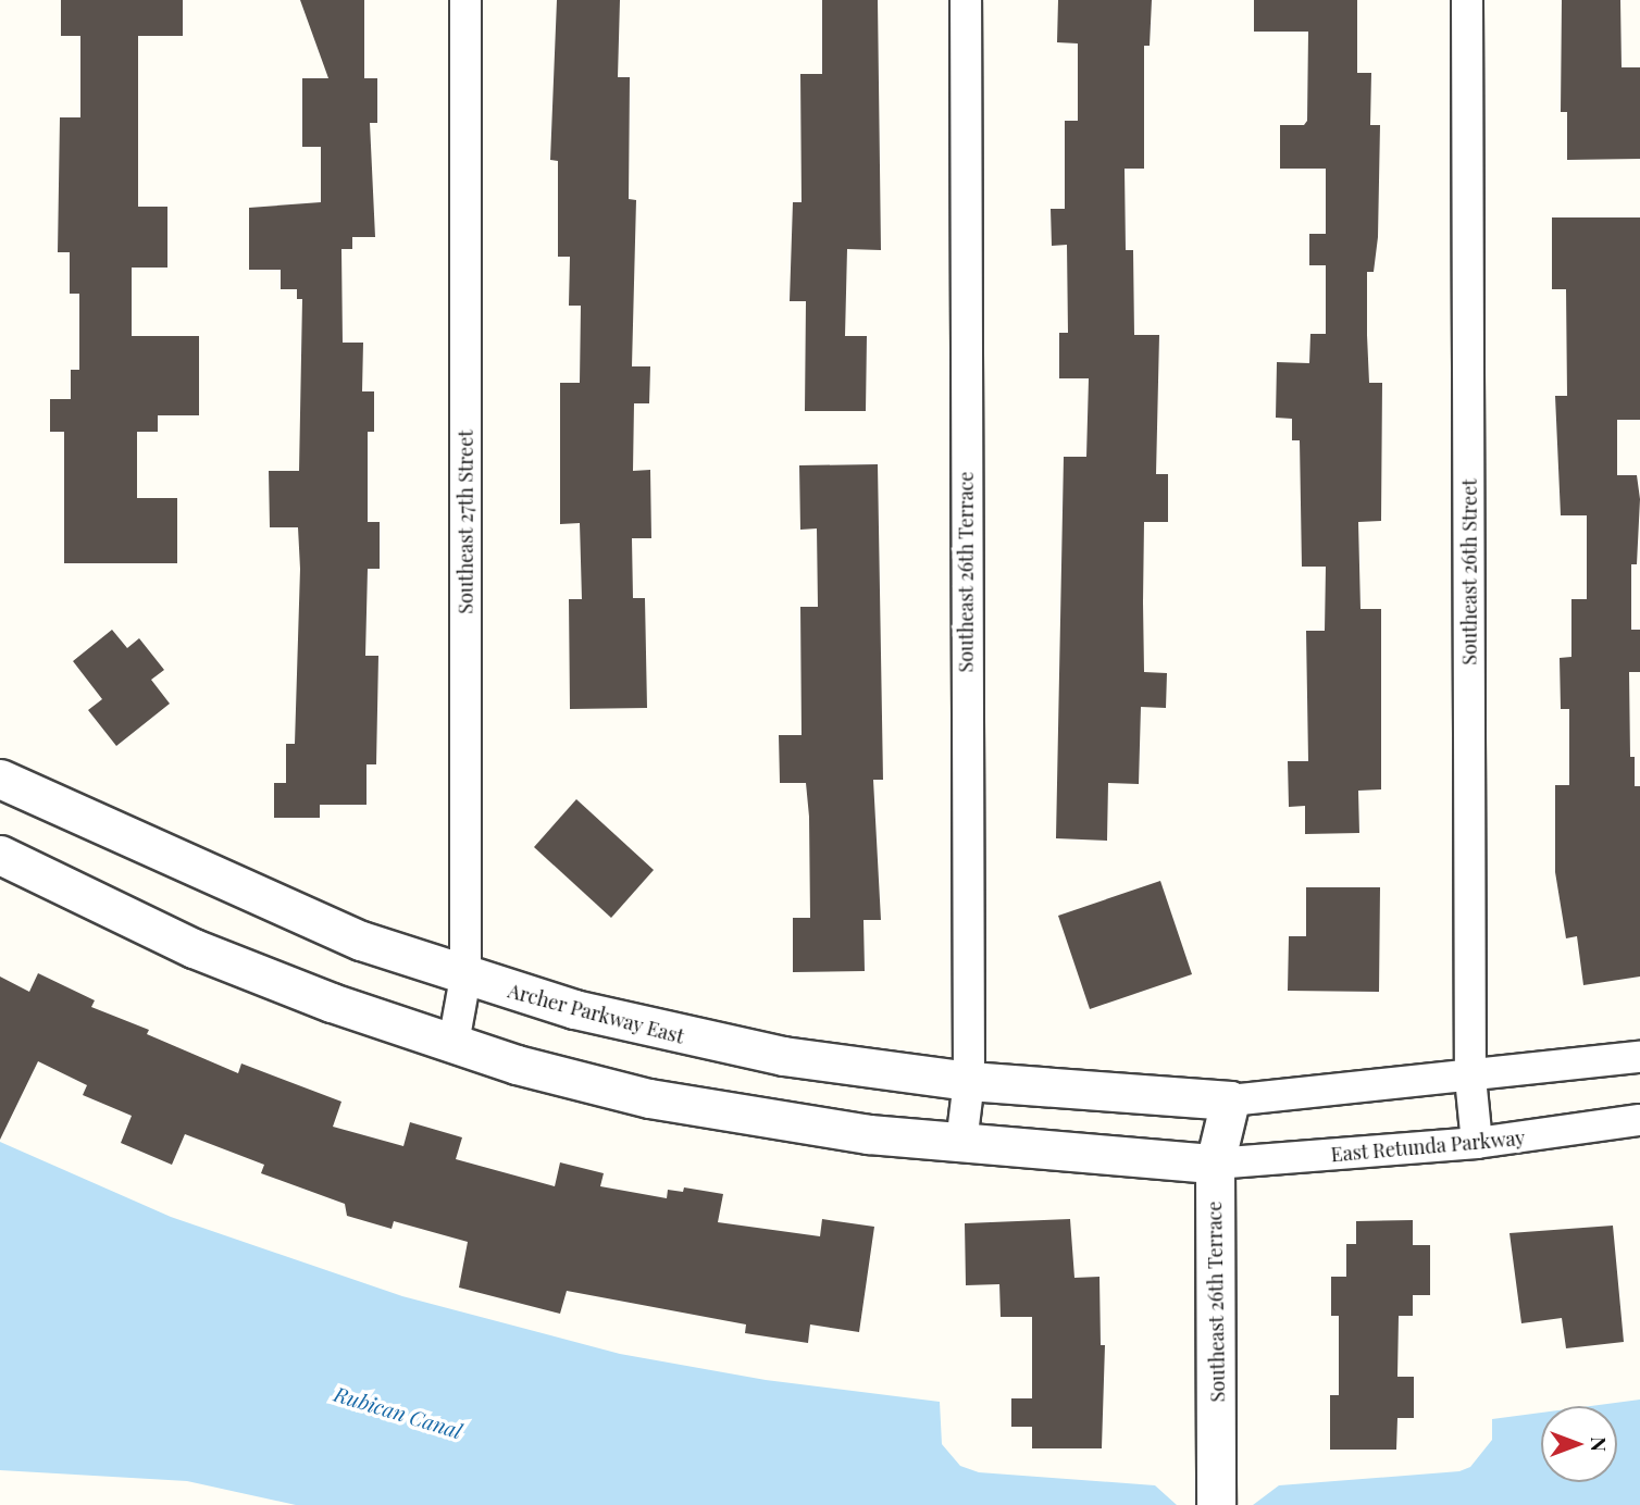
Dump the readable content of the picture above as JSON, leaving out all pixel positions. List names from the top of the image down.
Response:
{
  "streets": {
    "street": [
      "Southeast 27th Street",
      "Southeast 26th Terrace",
      "Southeast 26th Street",
      "Archer Parkway East",
      "East Retunda Parkway"
    ]
  },
  "crossings": [
    ["Southeast 27th Street", "Archer Parkway East"],
    ["Southeast 26th Terrace", "Archer Parkway East"],
    ["Southeast 26th Terrace", "East Retunda Parkway"],
    ["Southeast 26th Street", "East Retunda Parkway"]
  ],
  "water": ["Rubican Canal"],
  "north": "right"
}
